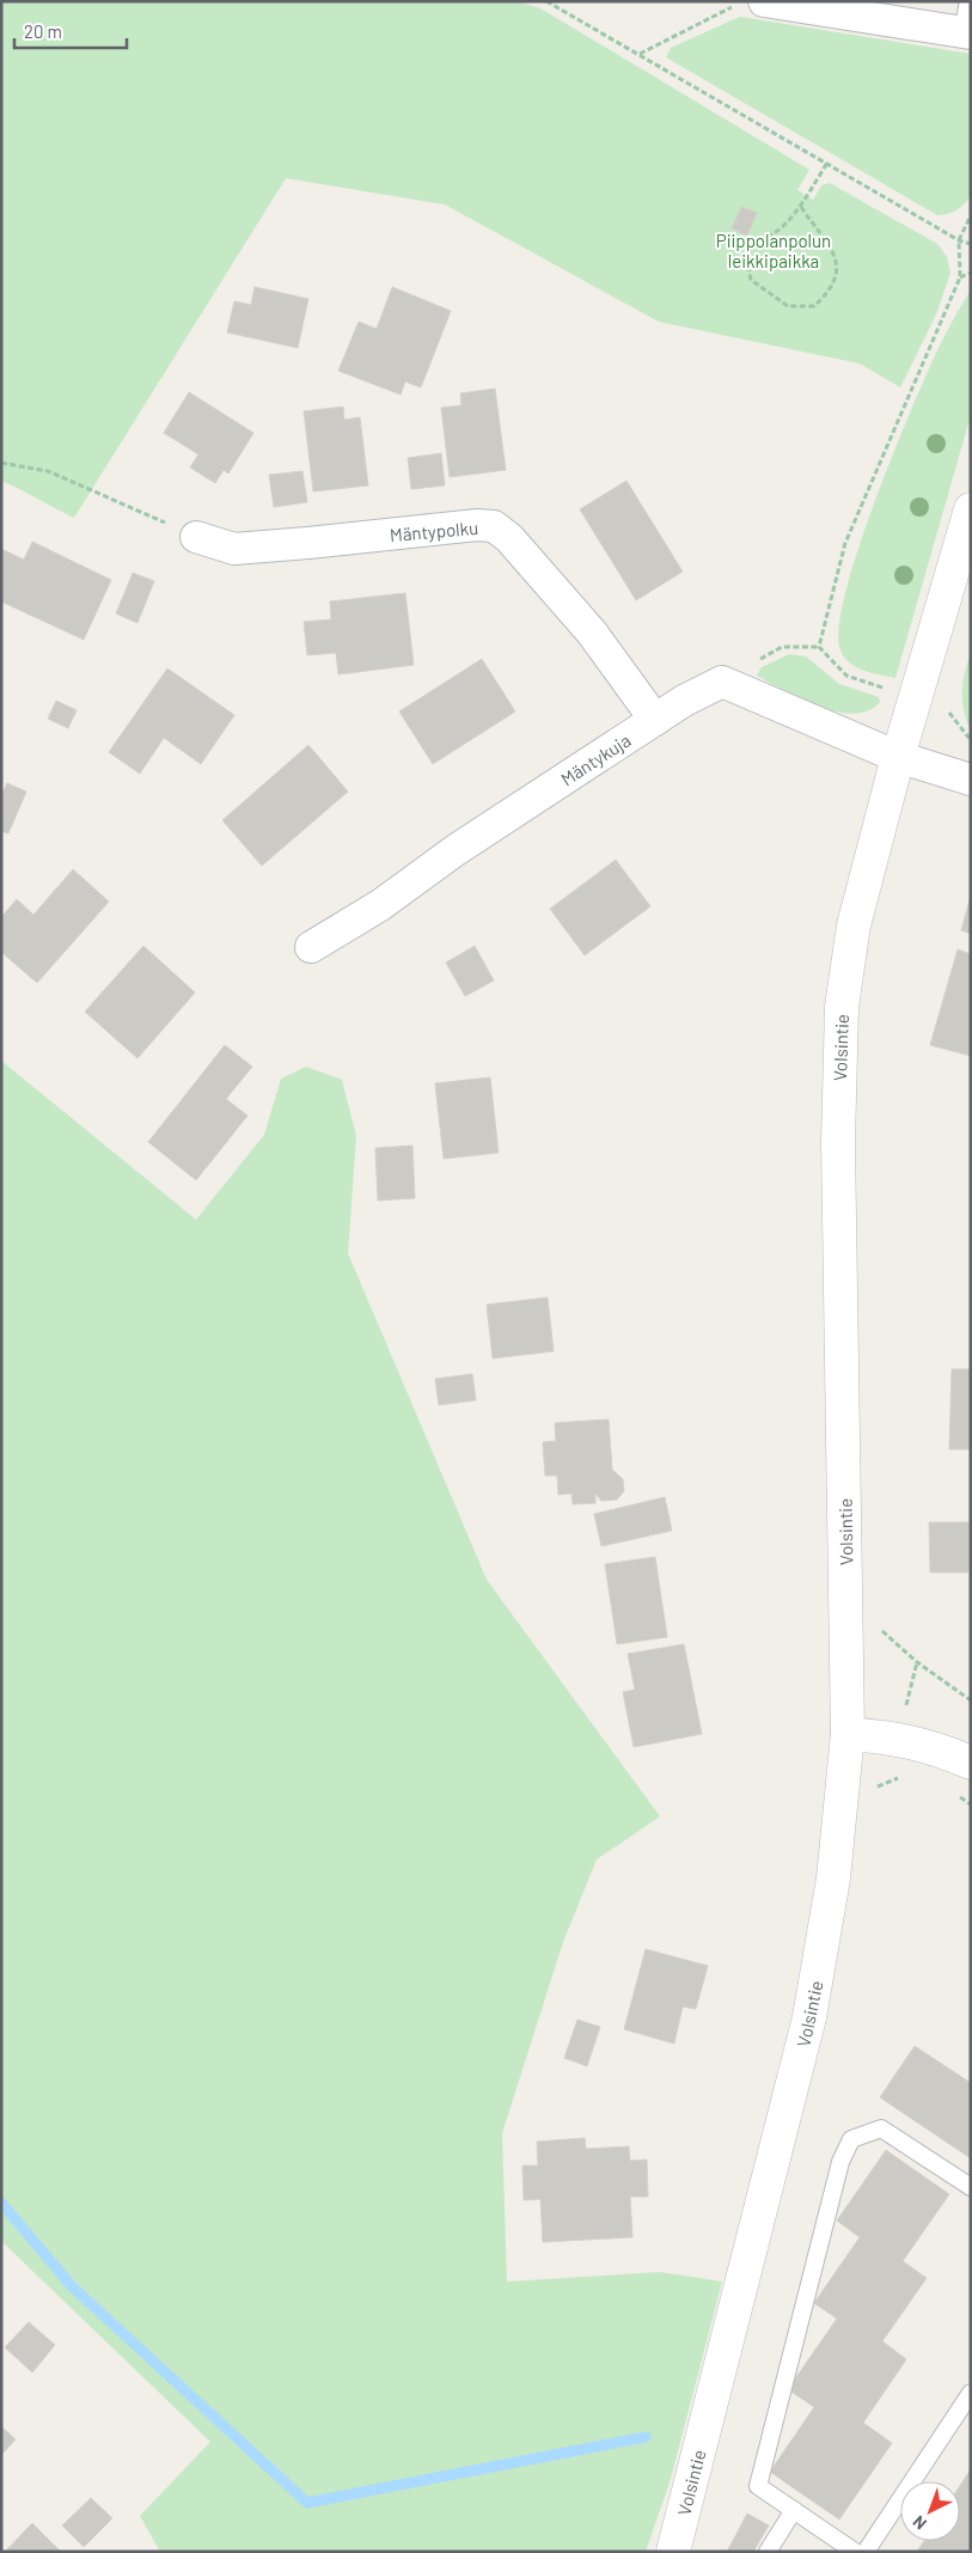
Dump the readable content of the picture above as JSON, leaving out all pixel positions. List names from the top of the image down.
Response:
{
  "streets": {
    "street": ["Mäntypolku", "Mäntykuja", "Volsintie"]
  },
  "crossings": [
    ["Mäntypolku", "Mäntykuja"]
  ],
  "parks": ["Piippolanpolun leikkipaikka"],
  "scale_bar": "20 m",
  "north": "bottom left"
}
